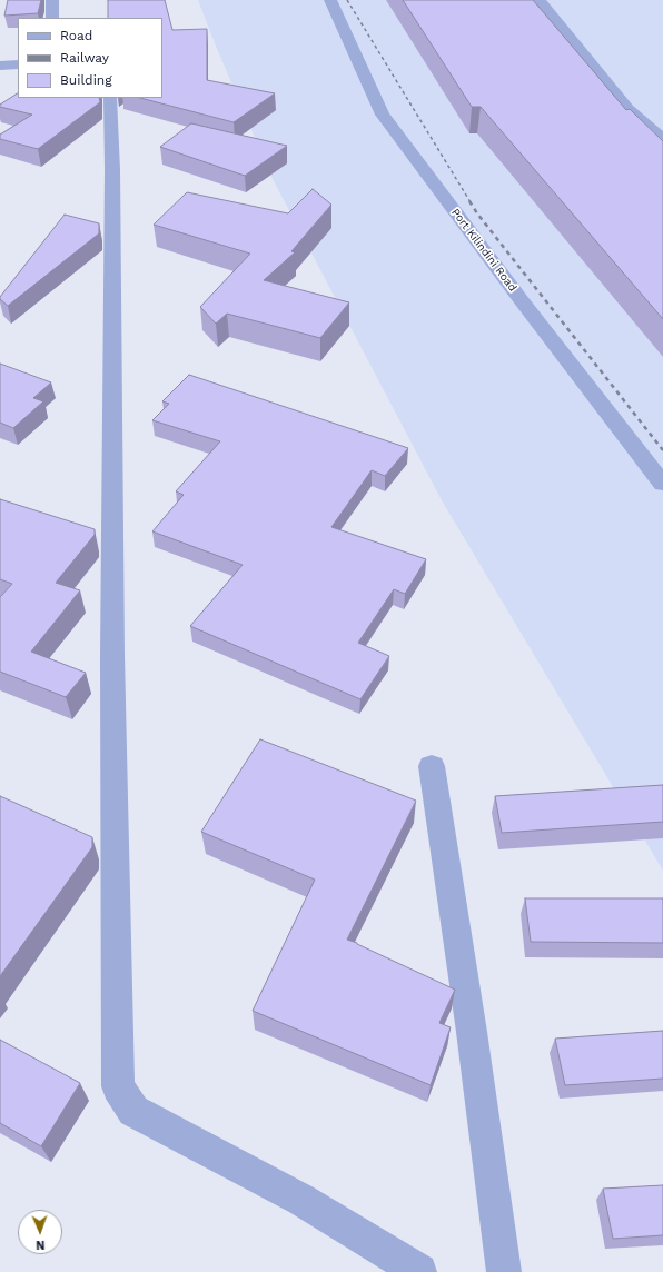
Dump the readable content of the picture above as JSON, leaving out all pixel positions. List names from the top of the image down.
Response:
{
  "streets": {
    "street": ["Port Kilindini Road"]
  },
  "legend": ["Road", "Railway", "Building"],
  "north": "bottom"
}
